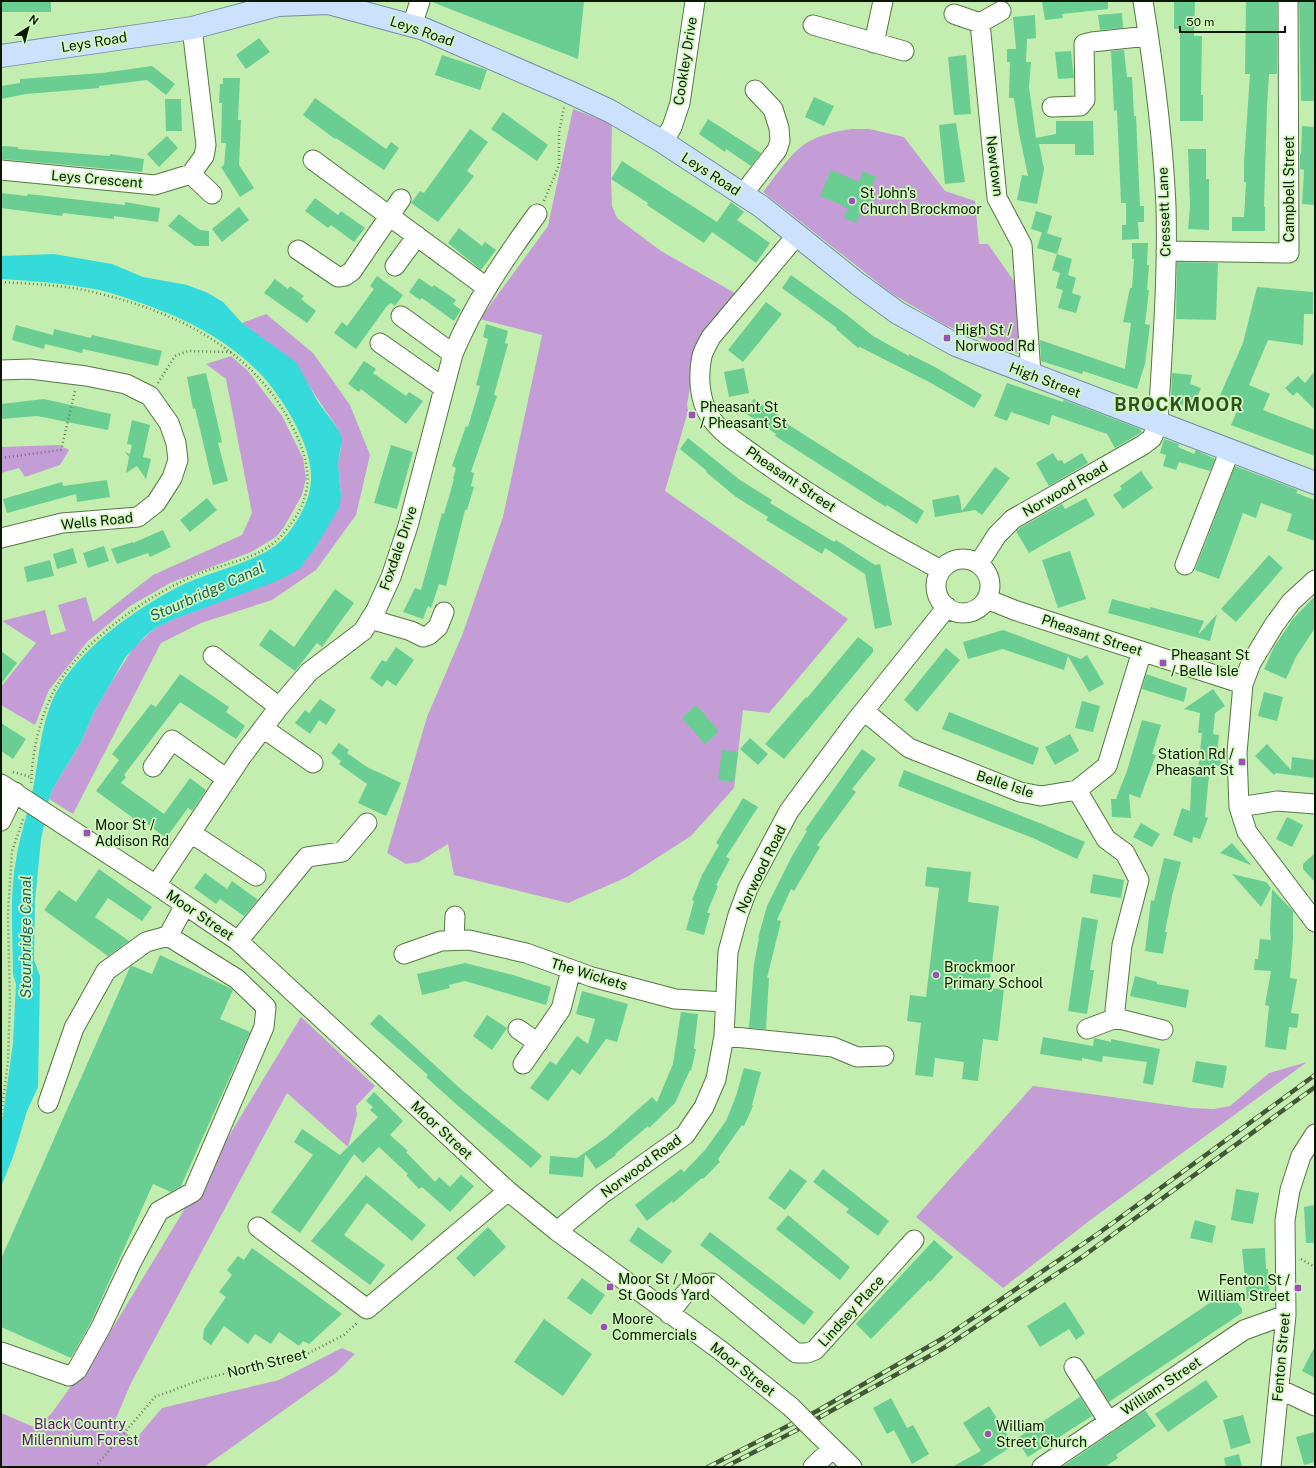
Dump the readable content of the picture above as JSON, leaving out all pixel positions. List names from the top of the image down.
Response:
{
  "streets": {
    "main road": ["Leys Road", "High Street"],
    "street": [
      "Cookley Drive",
      "Newtown",
      "Leys Crescent",
      "Campbell Street",
      "Cressett Lane",
      "Pheasant Street",
      "Norwood Road",
      "Wells Road",
      "Foxdale Drive",
      "Belle Isle",
      "Moor Street",
      "The Wickets",
      "Lindsey Place",
      "Fenton Street",
      "William Street"
    ],
    "path": ["North Street"]
  },
  "crossings": [
    ["Leys Road", "Cookley Drive"],
    ["Leys Road", "High Street"],
    ["Leys Road", "Pheasant Street"],
    ["Newtown", "High Street"],
    ["Campbell Street", "Cressett Lane"],
    ["Cressett Lane", "High Street"],
    ["Cressett Lane", "Norwood Road"],
    ["High Street", "Pheasant Street"],
    ["High Street", "Norwood Road"],
    ["Pheasant Street", "Norwood Road"],
    ["Pheasant Street", "Belle Isle"],
    ["Norwood Road", "Belle Isle"],
    ["Norwood Road", "Moor Street"],
    ["Norwood Road", "The Wickets"],
    ["Foxdale Drive", "Moor Street"],
    ["Moor Street", "Lindsey Place"],
    ["Fenton Street", "William Street"]
  ],
  "districts": ["BROCKMOOR"],
  "water": ["Stourbridge Canal"],
  "parks": ["Black Country Millennium Forest"],
  "places": {
    "other": [
      "St John's Church Brockmoor",
      "Brockmoor Primary School",
      "Moore Commercials",
      "William Street Church"
    ],
    "transit": [
      "High St / Norwood Rd",
      "Pheasant St / Pheasant St",
      "Pheasant St / Belle Isle",
      "Station Rd / Pheasant St",
      "Moor St / Addison Rd",
      "Moor St / Moor St Goods Yard",
      "Fenton St / William Street"
    ]
  },
  "scale_bar": "50 m",
  "north": "top right"
}
